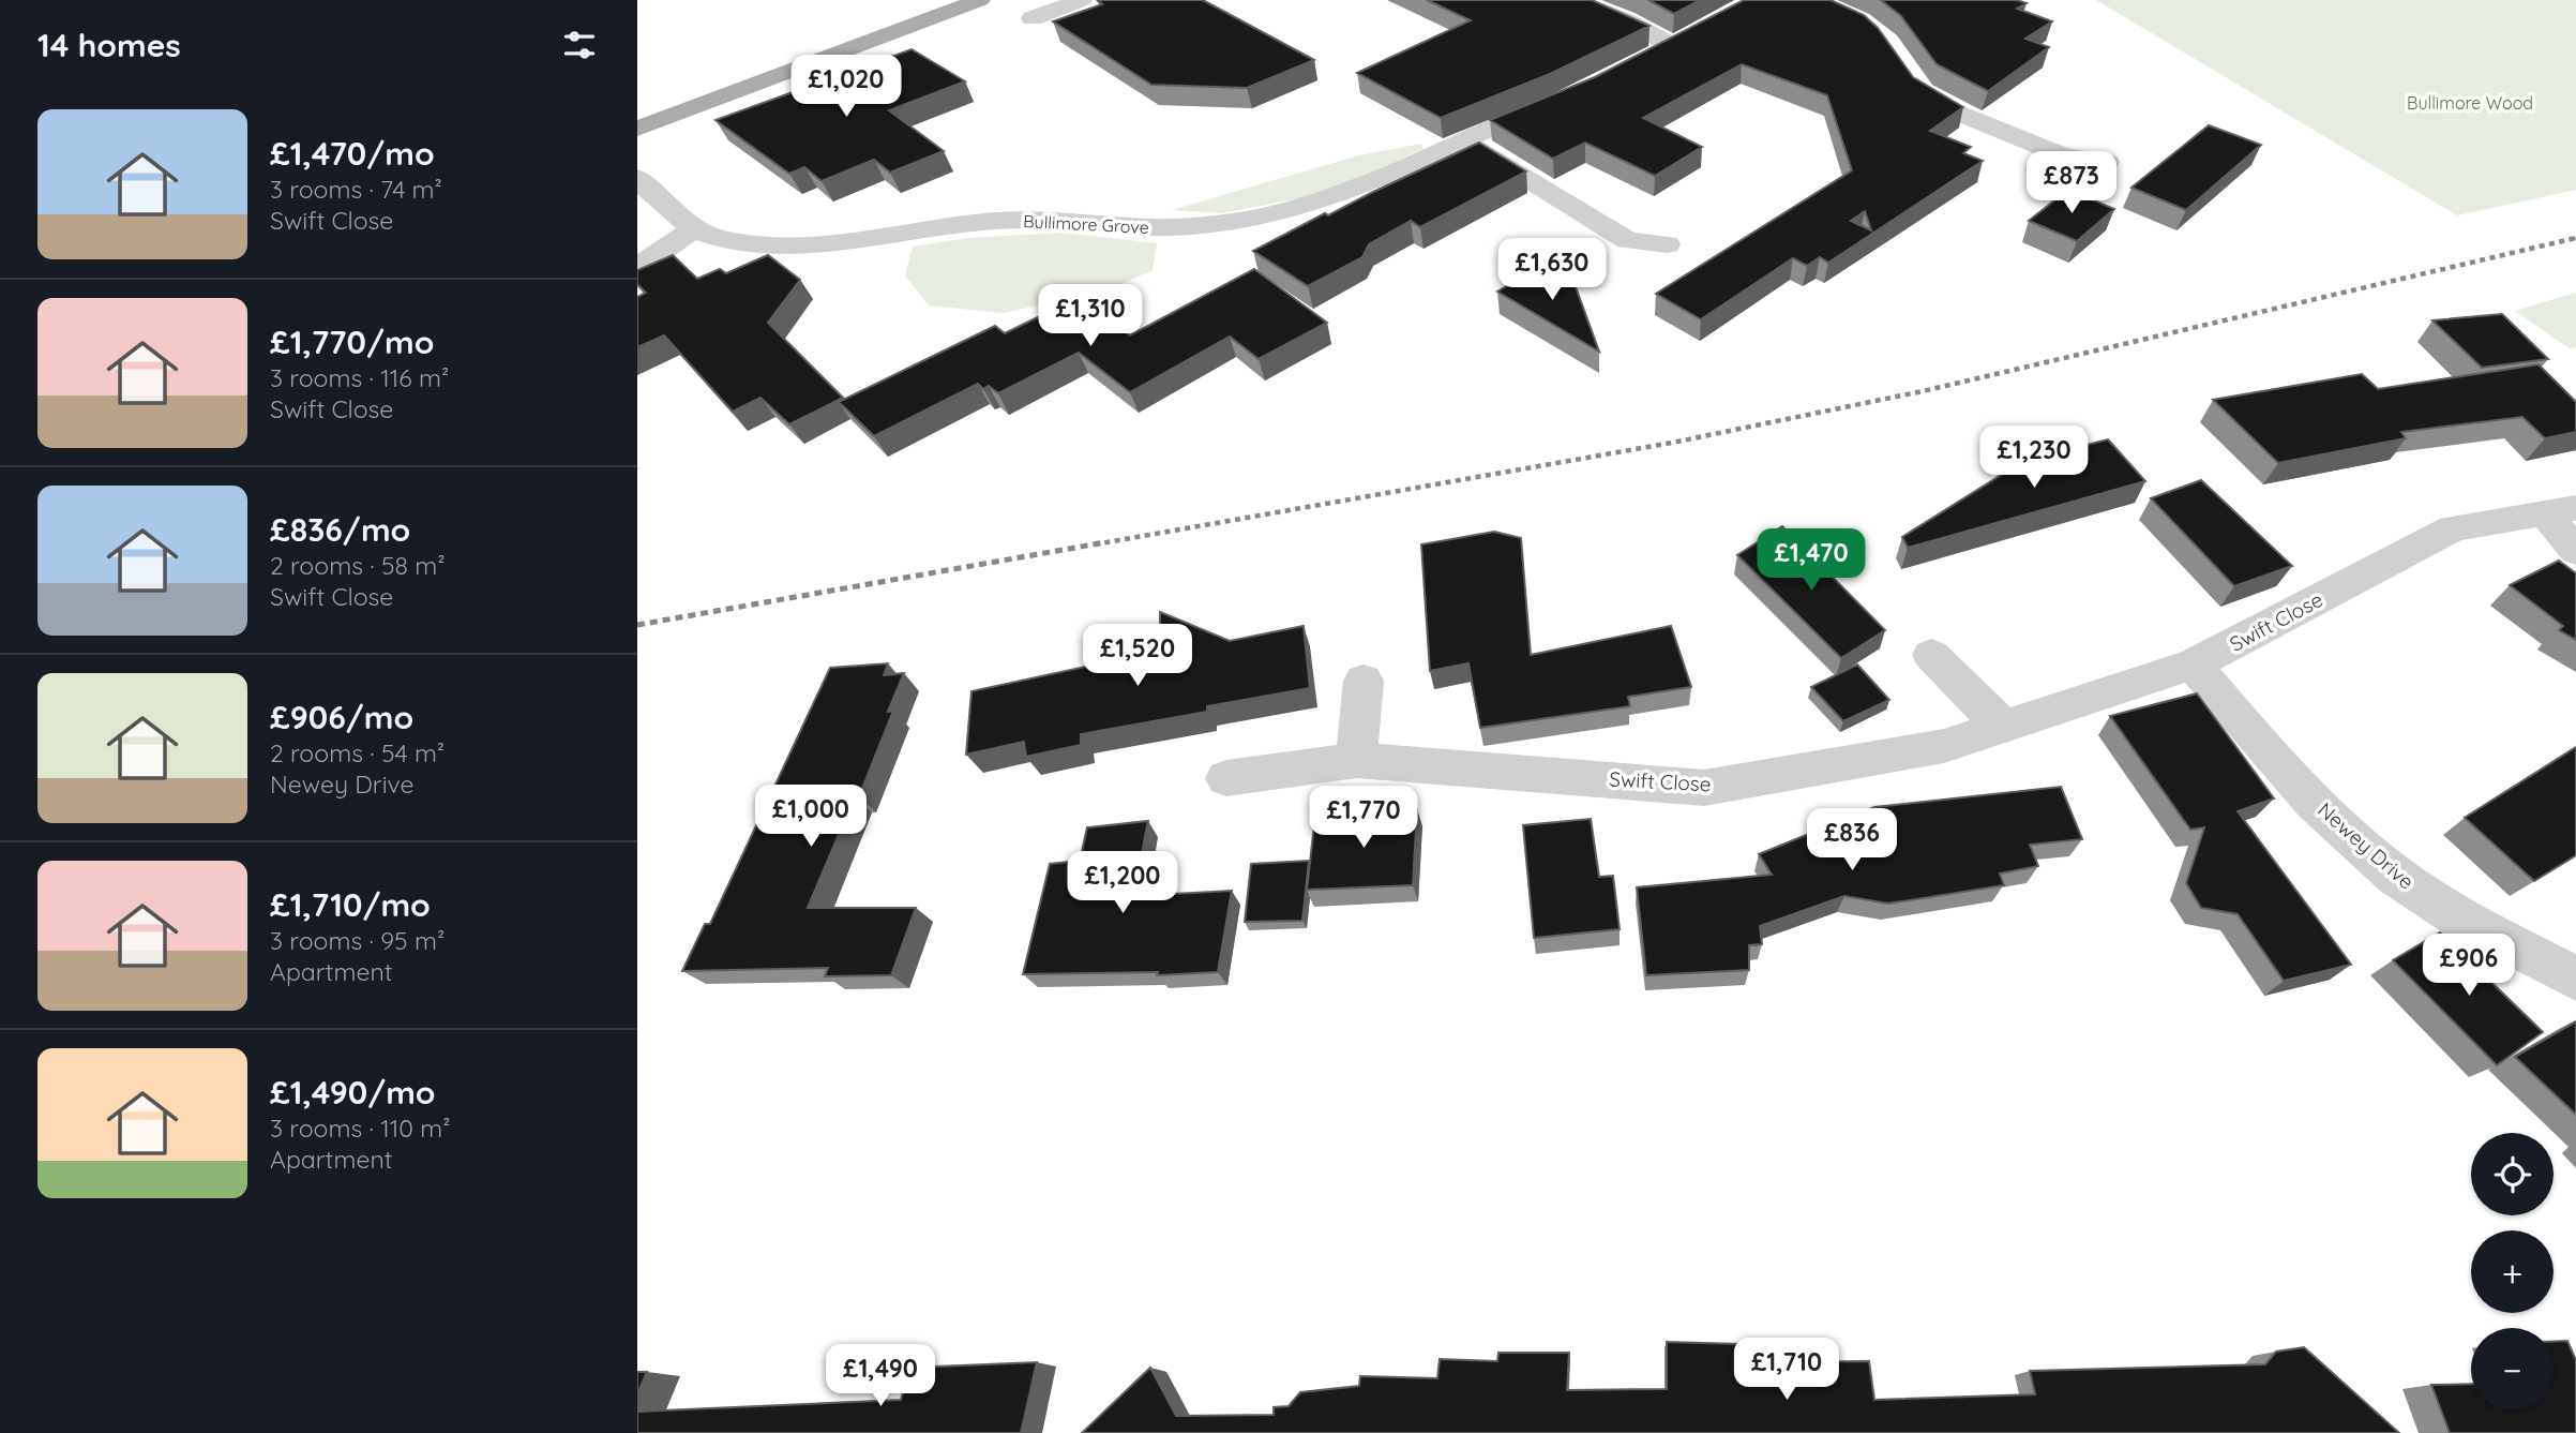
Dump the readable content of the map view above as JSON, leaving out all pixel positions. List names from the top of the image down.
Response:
{
  "streets": {
    "street": ["Bullimore Grove", "Swift Close", "Newey Drive"]
  },
  "crossings": [
    ["Swift Close", "Newey Drive"]
  ],
  "parks": ["Bullimore Wood"],
  "page": {
    "heading": "14 homes",
    "price": [
      "£1,020",
      "£873",
      "£1,630",
      "£1,310",
      "£1,230",
      "£1,470",
      "£1,520",
      "£1,000",
      "£1,770",
      "£836",
      "£1,200",
      "£906",
      "£1,710",
      "£1,490"
    ],
    "list": [
      {
        "name": "£1,470/mo",
        "note": "3 rooms · 74 m² · Swift Close"
      },
      {
        "name": "£1,770/mo",
        "note": "3 rooms · 116 m² · Swift Close"
      },
      {
        "name": "£836/mo",
        "note": "2 rooms · 58 m² · Swift Close"
      },
      {
        "name": "£906/mo",
        "note": "2 rooms · 54 m² · Newey Drive"
      },
      {
        "name": "£1,710/mo",
        "note": "3 rooms · 95 m² · Apartment"
      },
      {
        "name": "£1,490/mo",
        "note": "3 rooms · 110 m² · Apartment"
      }
    ],
    "map_buttons": ["+", "−"]
  }
}
